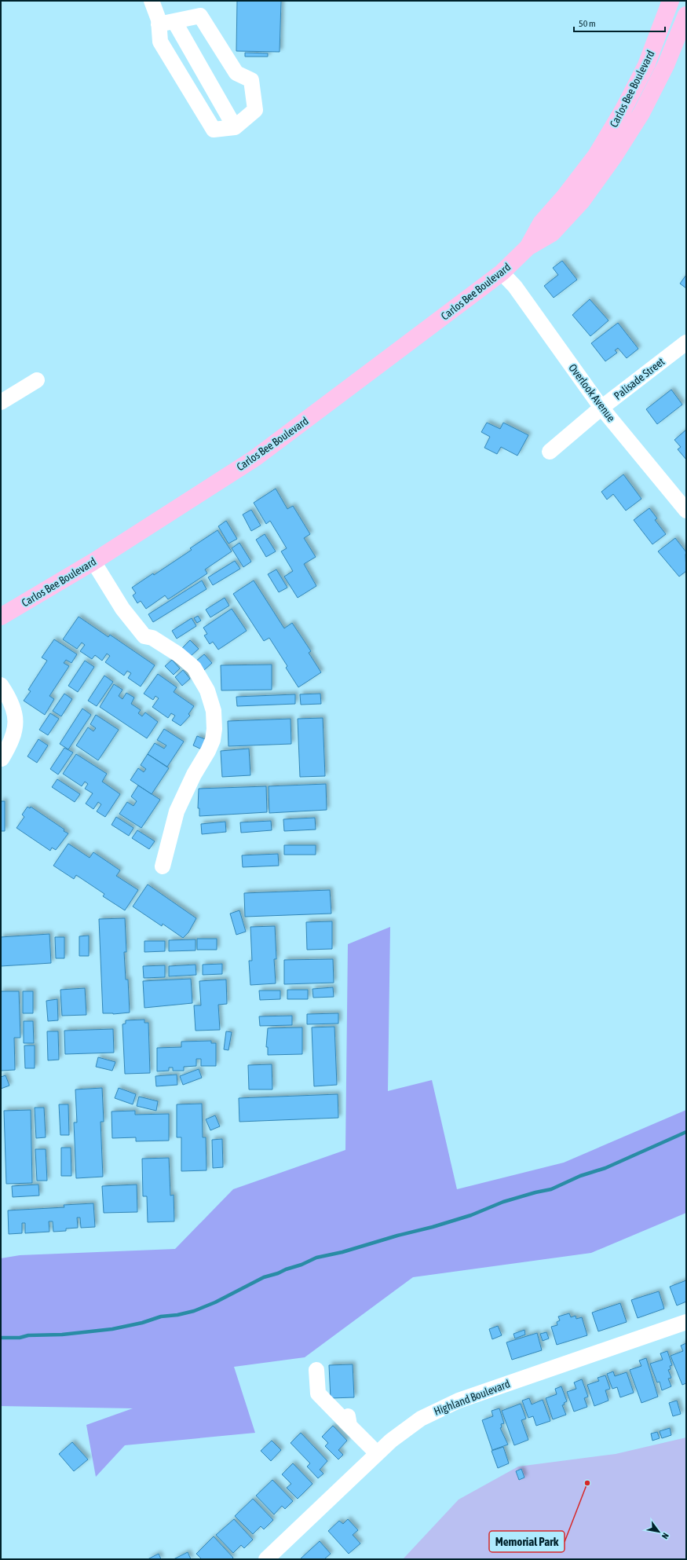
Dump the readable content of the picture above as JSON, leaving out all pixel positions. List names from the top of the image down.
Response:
{
  "streets": {
    "main road": ["Carlos Bee Boulevard"],
    "street": ["Palisade Street", "Overlook Avenue", "Highland Boulevard"]
  },
  "crossings": [
    ["Carlos Bee Boulevard", "Overlook Avenue"],
    ["Palisade Street", "Overlook Avenue"]
  ],
  "places": ["Memorial Park"],
  "scale_bar": "50 m",
  "north": "bottom right"
}
